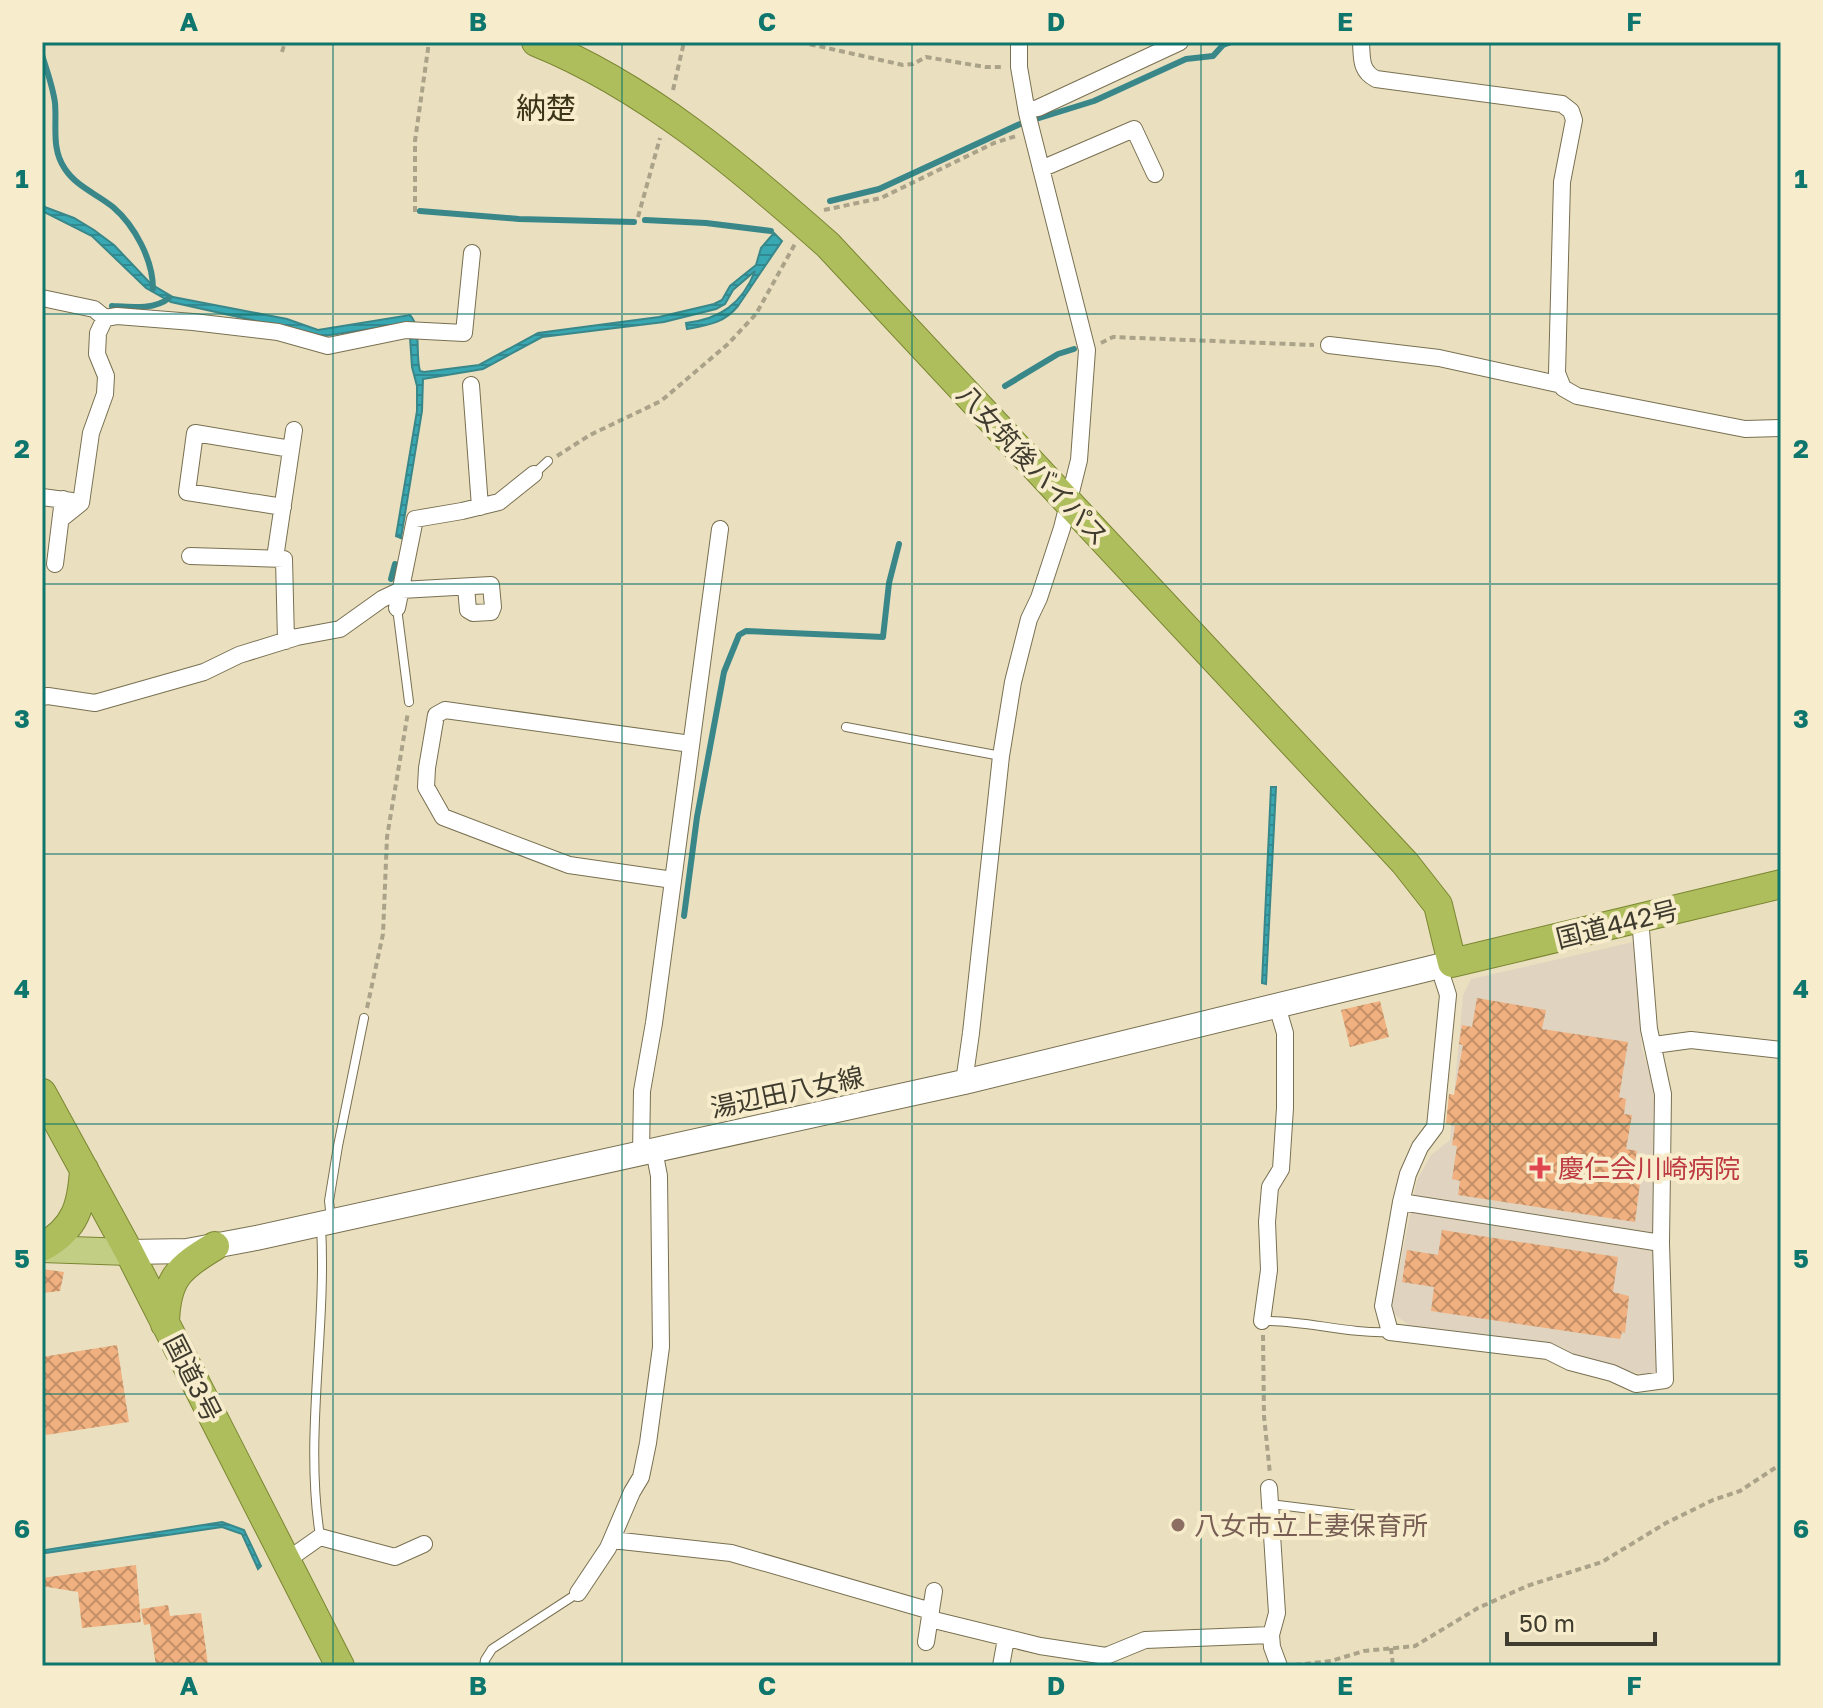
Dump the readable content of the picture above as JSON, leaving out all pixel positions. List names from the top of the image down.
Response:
{
  "streets": {
    "highway": ["八女筑後バイパス", "国道442号", "国道3号"],
    "main road": ["湯辺田八女線"]
  },
  "crossings": [
    ["八女筑後バイパス", "国道442号"],
    ["八女筑後バイパス", "湯辺田八女線"],
    ["国道442号", "湯辺田八女線"],
    ["湯辺田八女線", "国道3号"]
  ],
  "districts": ["納楚"],
  "places": {
    "health": ["慶仁会川崎病院"],
    "other": ["八女市立上妻保育所"]
  },
  "scale_bar": "50 m",
  "grid": {
    "columns": [
      "A",
      "B",
      "C",
      "D",
      "E",
      "F"
    ],
    "rows": [
      "1",
      "2",
      "3",
      "4",
      "5",
      "6"
    ]
  }
}
